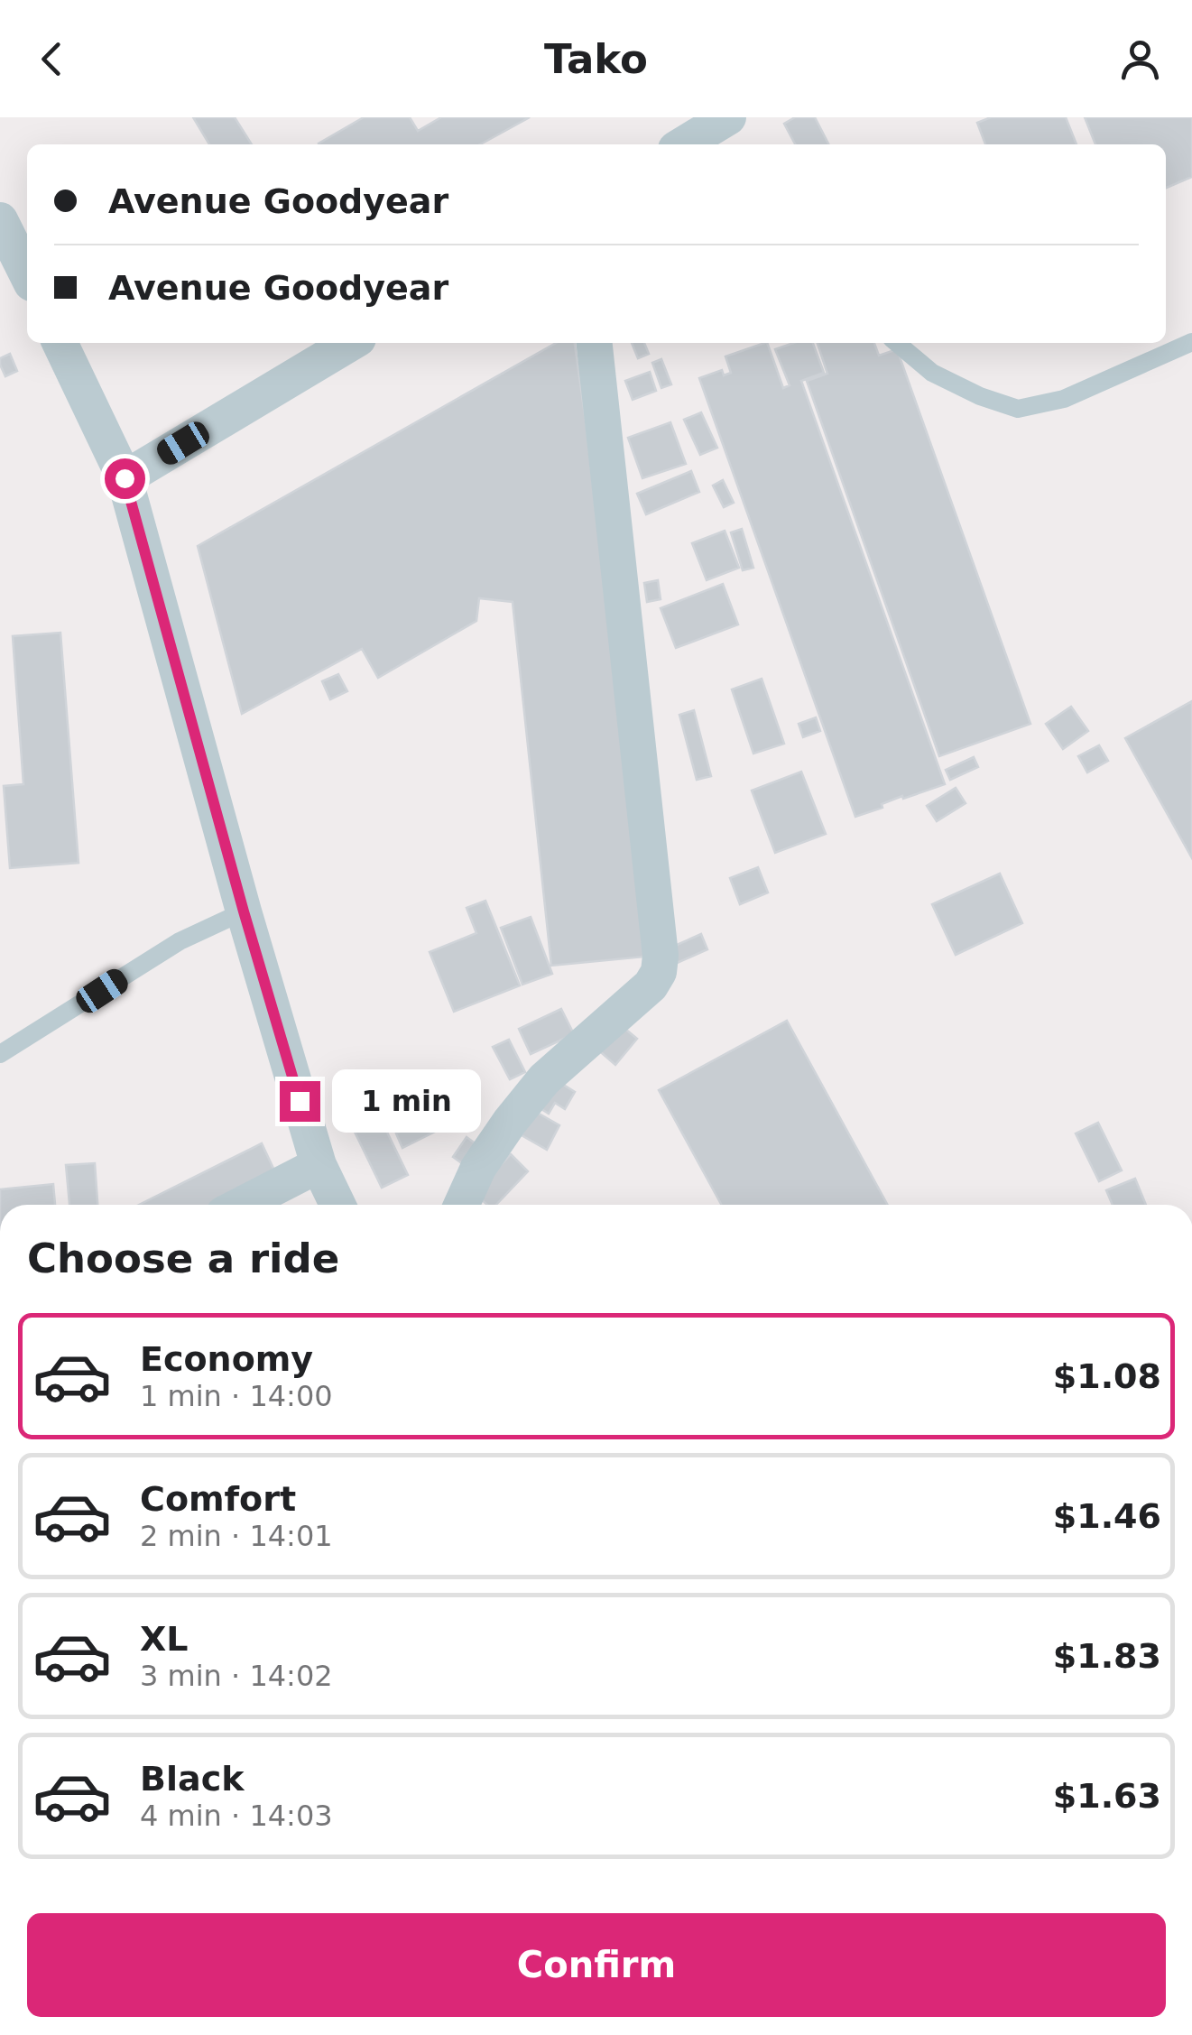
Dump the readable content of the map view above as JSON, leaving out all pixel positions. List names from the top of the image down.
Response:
{
  "page": {
    "header": "Tako",
    "banner": ["Avenue Goodyear", "Avenue Goodyear"],
    "bubble": "1 min",
    "heading": "Choose a ride",
    "list": [
      {
        "name": "Economy",
        "note": "1 min · 14:00",
        "value": "$1.08"
      },
      {
        "name": "Comfort",
        "note": "2 min · 14:01",
        "value": "$1.46"
      },
      {
        "name": "XL",
        "note": "3 min · 14:02",
        "value": "$1.83"
      },
      {
        "name": "Black",
        "note": "4 min · 14:03",
        "value": "$1.63"
      }
    ],
    "buttons": "Confirm"
  }
}
